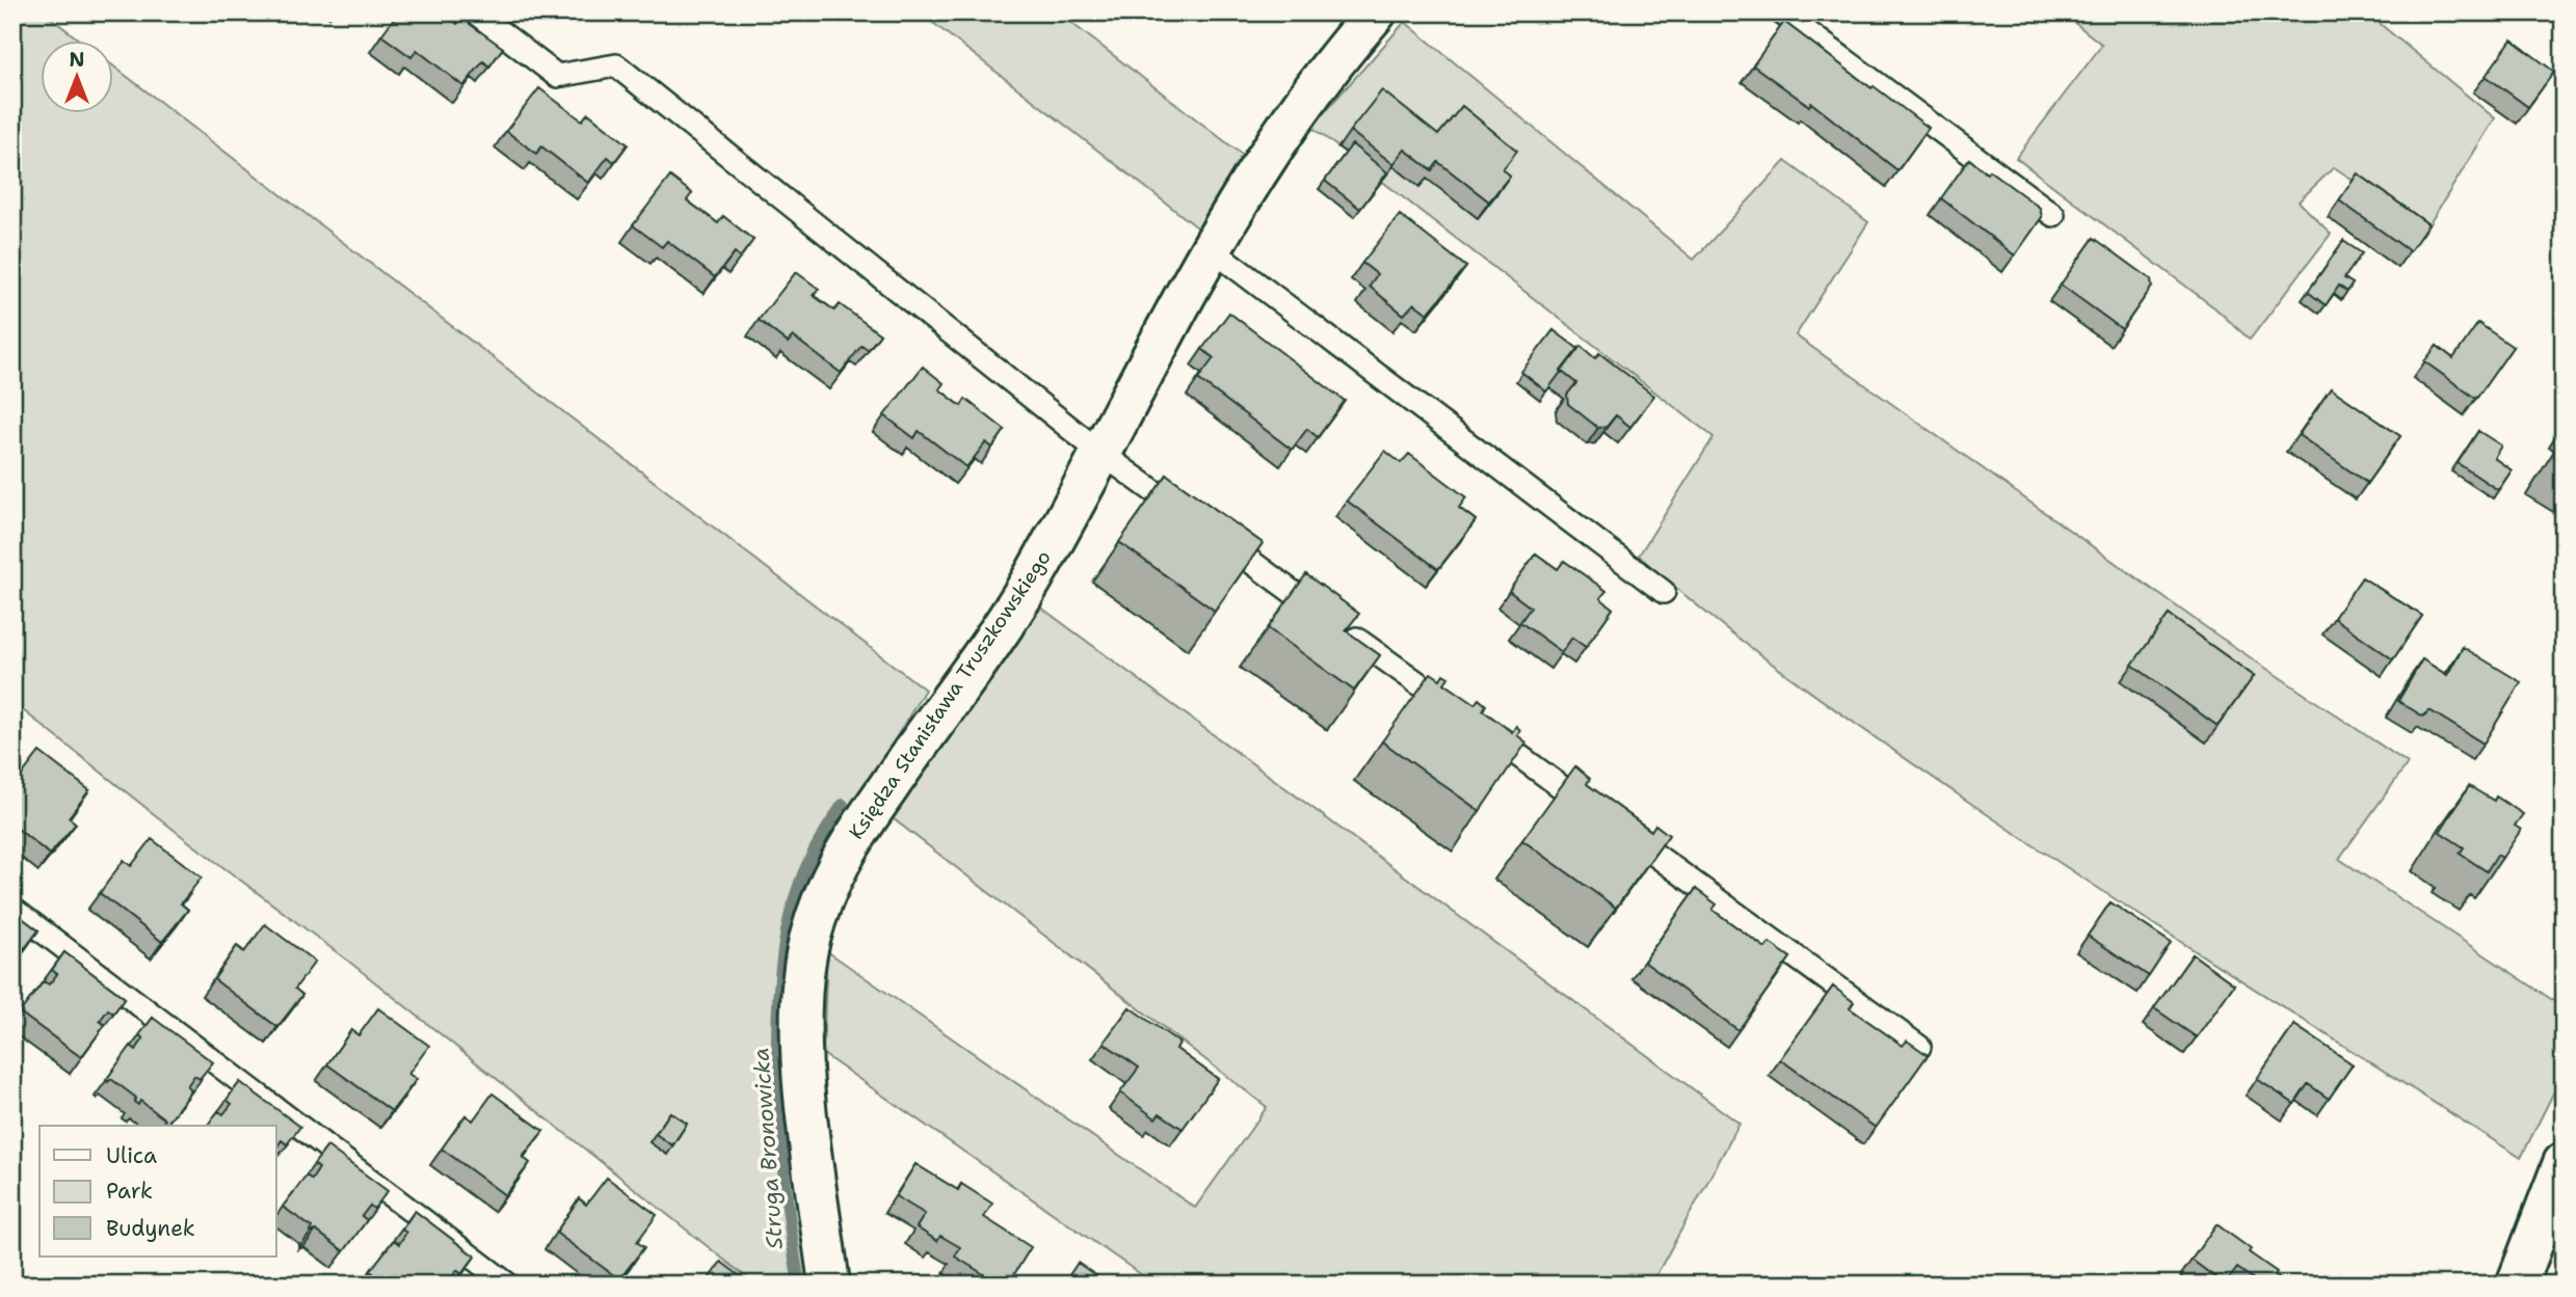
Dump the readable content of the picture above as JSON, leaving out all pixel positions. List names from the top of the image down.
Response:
{
  "streets": {
    "street": ["Księdza Stanisława Truszkowskiego"]
  },
  "water": ["Struga Bronowicka"],
  "legend": ["Ulica", "Park", "Budynek"],
  "north": "top"
}
